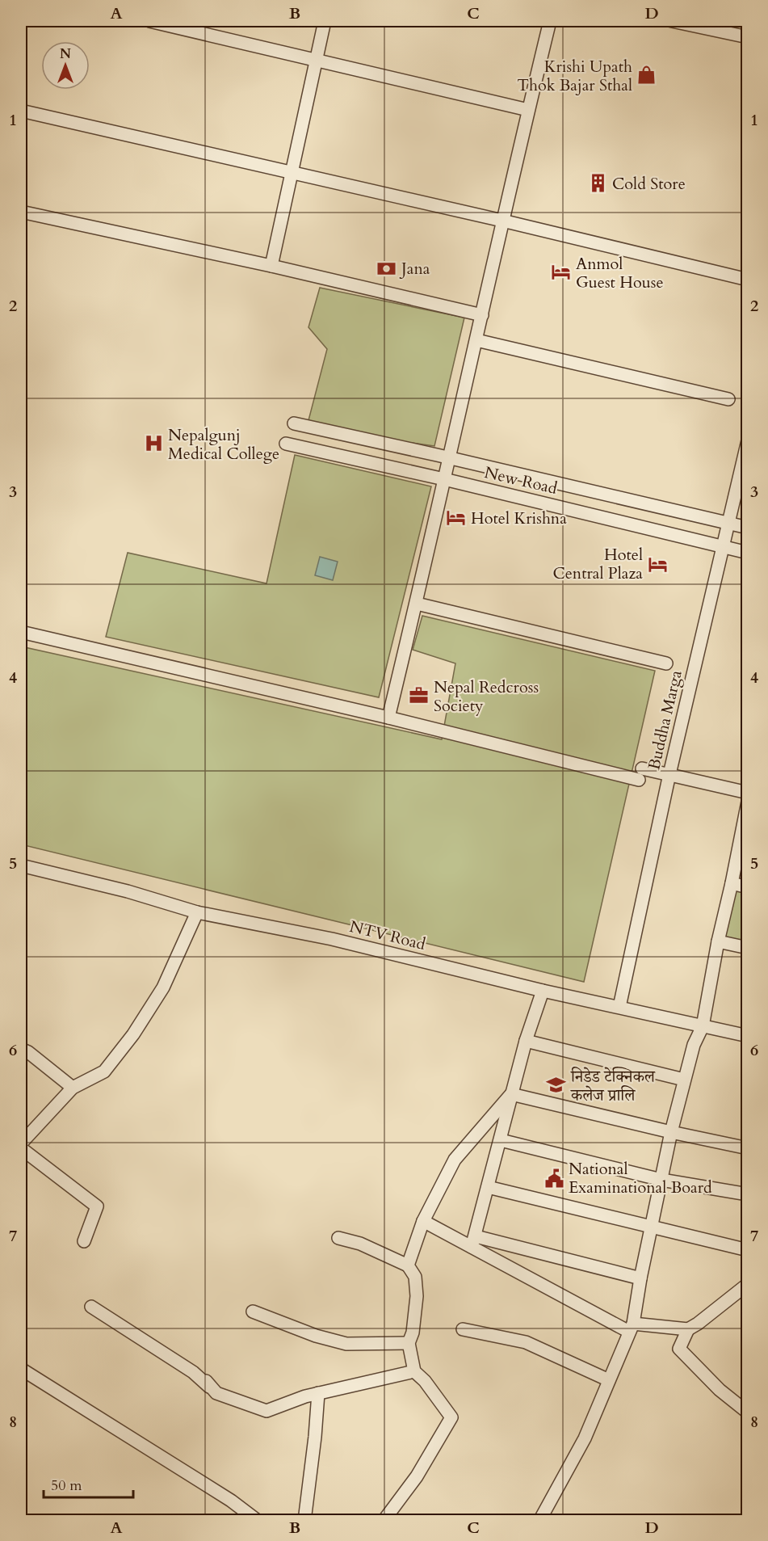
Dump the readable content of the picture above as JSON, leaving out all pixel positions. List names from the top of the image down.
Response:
{
  "streets": {
    "street": ["New Road", "Buddha Marga", "NTV Road"]
  },
  "crossings": [
    ["New Road", "Buddha Marga"],
    ["Buddha Marga", "NTV Road"]
  ],
  "places": {
    "shop": ["Krishi Upath Thok Bajar Sthal"],
    "building": ["Cold Store"],
    "bank": ["Jana"],
    "hotel": ["Anmol Guest House", "Hotel Krishna", "Hotel Central Plaza"],
    "hospital": ["Nepalgunj Medical College"],
    "office": ["Nepal Redcross Society"],
    "school or university": ["निडेड टेक्निकल कलेज प्रालि"],
    "public building": ["National Examinational Board"]
  },
  "scale_bar": "50 m",
  "north": "top",
  "grid": {
    "columns": [
      "A",
      "B",
      "C",
      "D"
    ],
    "rows": [
      "1",
      "2",
      "3",
      "4",
      "5",
      "6",
      "7",
      "8"
    ]
  }
}
